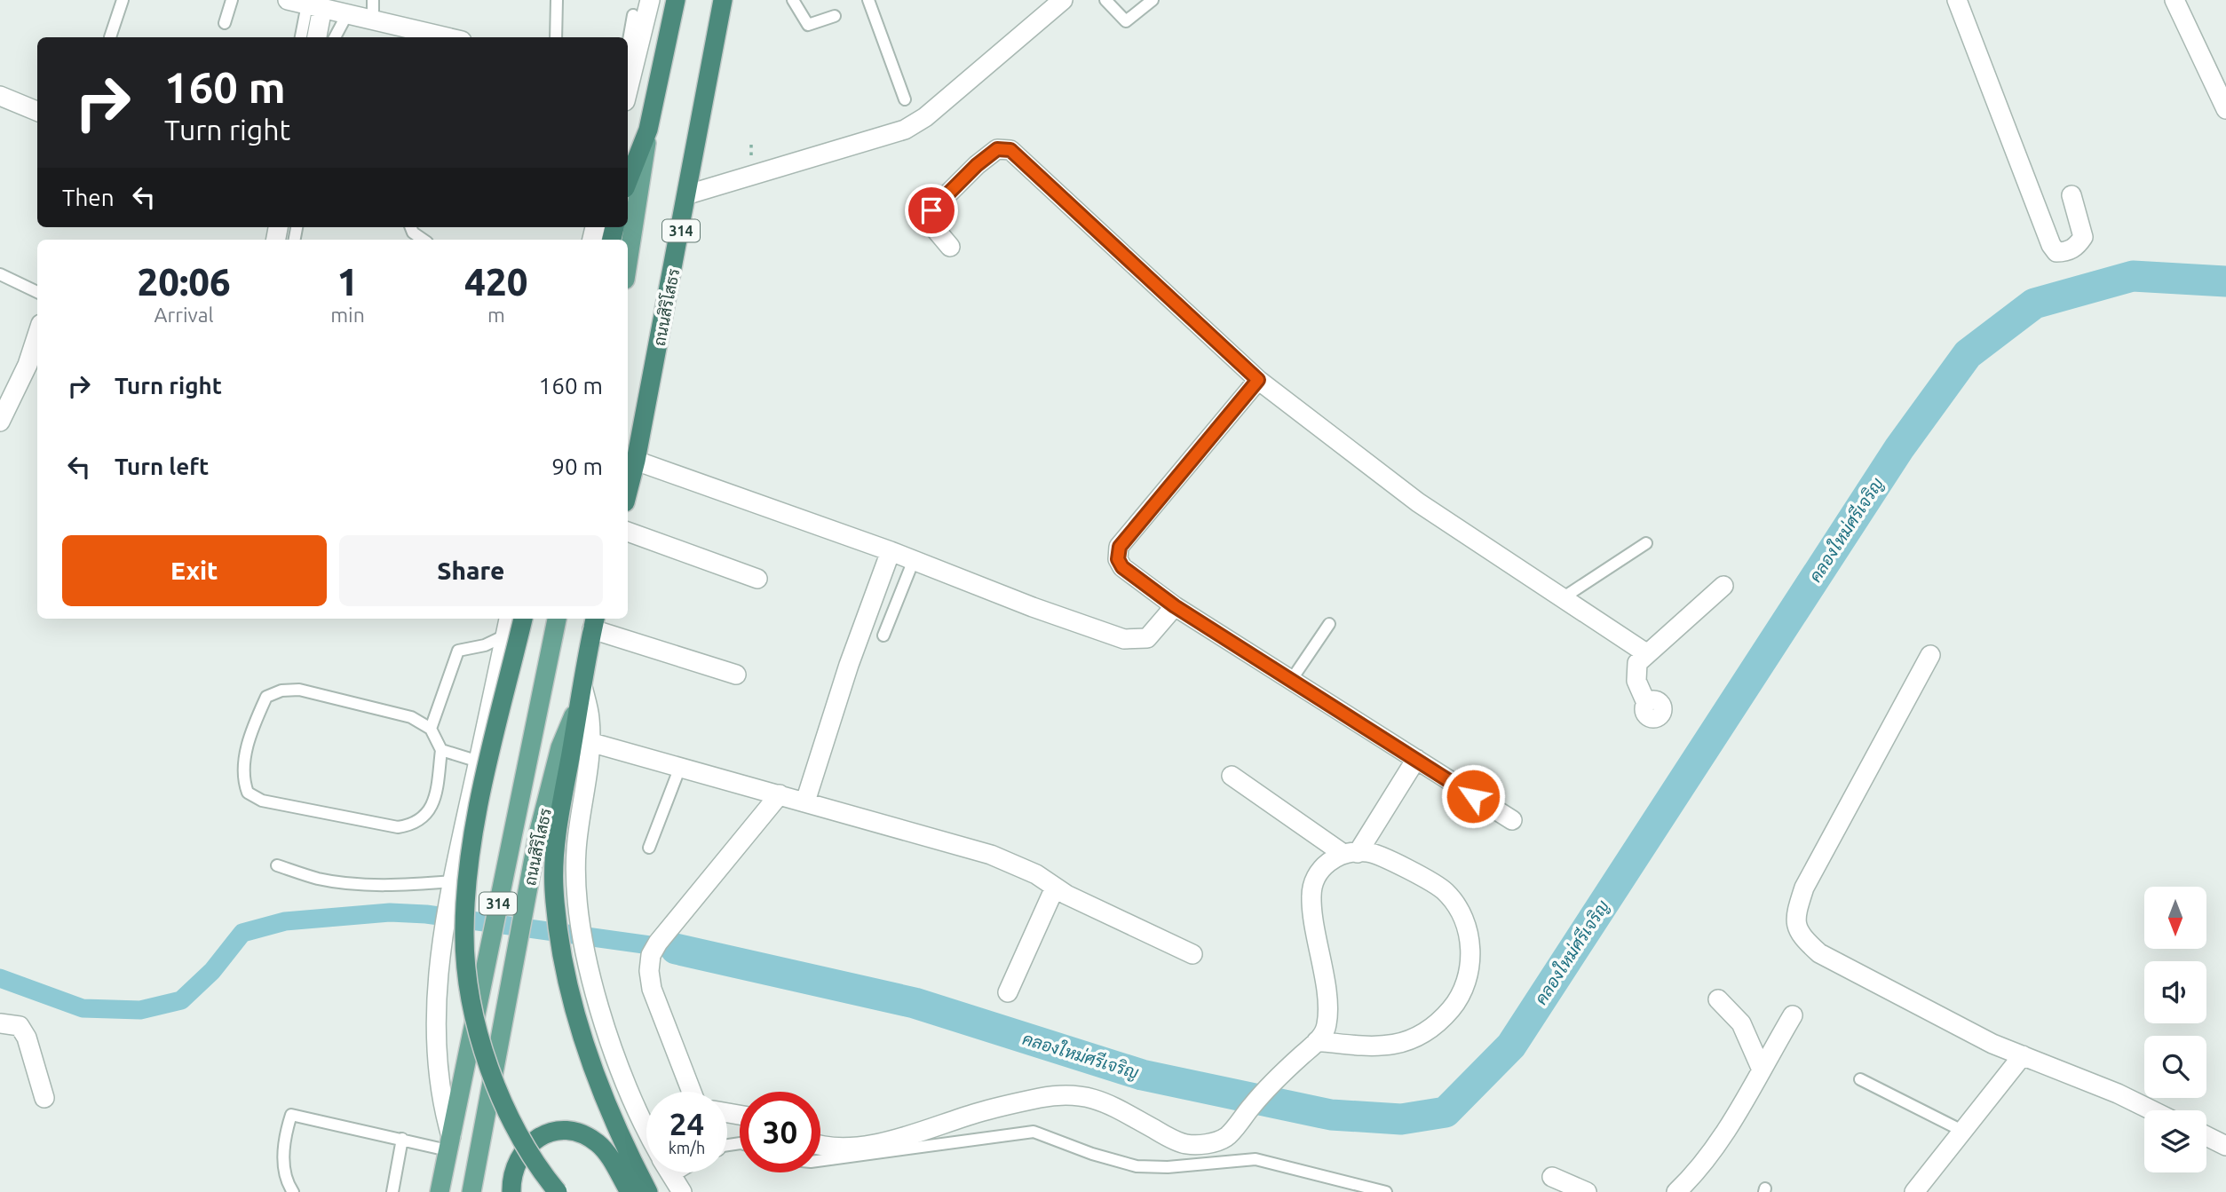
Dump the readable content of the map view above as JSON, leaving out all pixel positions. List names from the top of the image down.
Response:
{
  "streets": {
    "highway": ["314", "ถนนสิริโสธร"]
  },
  "water": ["คลองใหม่ศรีเจริญ"],
  "north": "bottom",
  "page": {
    "turn": ["160 m", "Turn right"],
    "then": "Then",
    "eta": [
      "20:06",
      "Arrival",
      "1",
      "min",
      "420",
      "m"
    ],
    "list": [
      {
        "name": "Turn right",
        "value": "160 m"
      },
      {
        "name": "Turn left",
        "value": "90 m"
      }
    ],
    "buttons": ["Exit", "Share"],
    "speed": "24 km/h",
    "limit": "30"
  }
}
